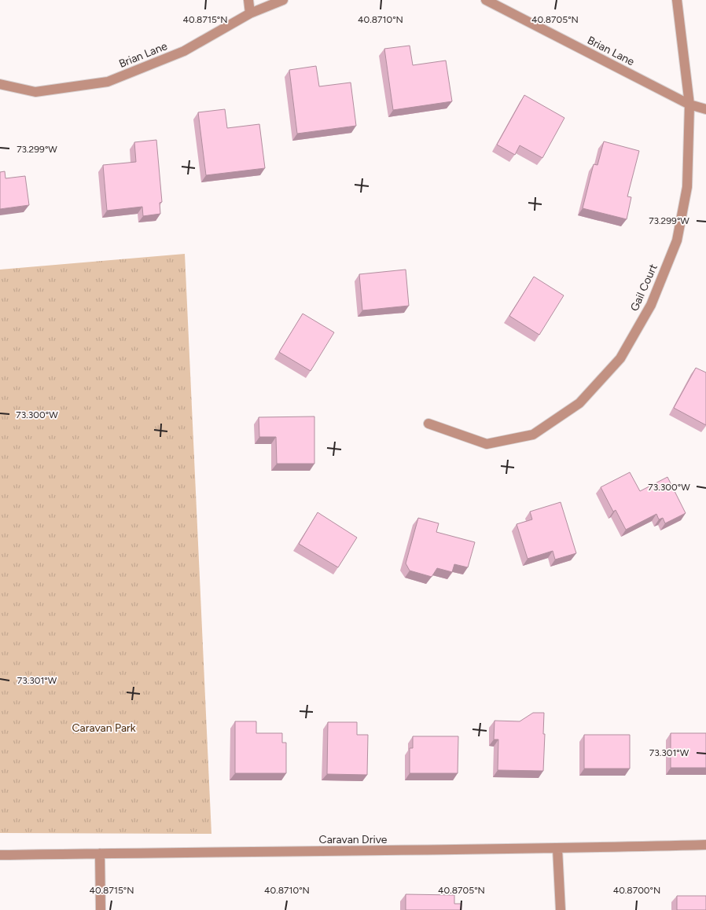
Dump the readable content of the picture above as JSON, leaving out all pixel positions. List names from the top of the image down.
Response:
{
  "streets": {
    "street": ["Brian Lane", "Gail Court", "Caravan Drive"]
  },
  "crossings": [
    ["Brian Lane", "Gail Court"]
  ],
  "parks": ["Caravan Park"],
  "coordinates": [
    "40.8715°N",
    "40.8710°N",
    "40.8705°N",
    "73.299°W",
    "73.300°W",
    "73.301°W",
    "40.8700°N"
  ]
}
